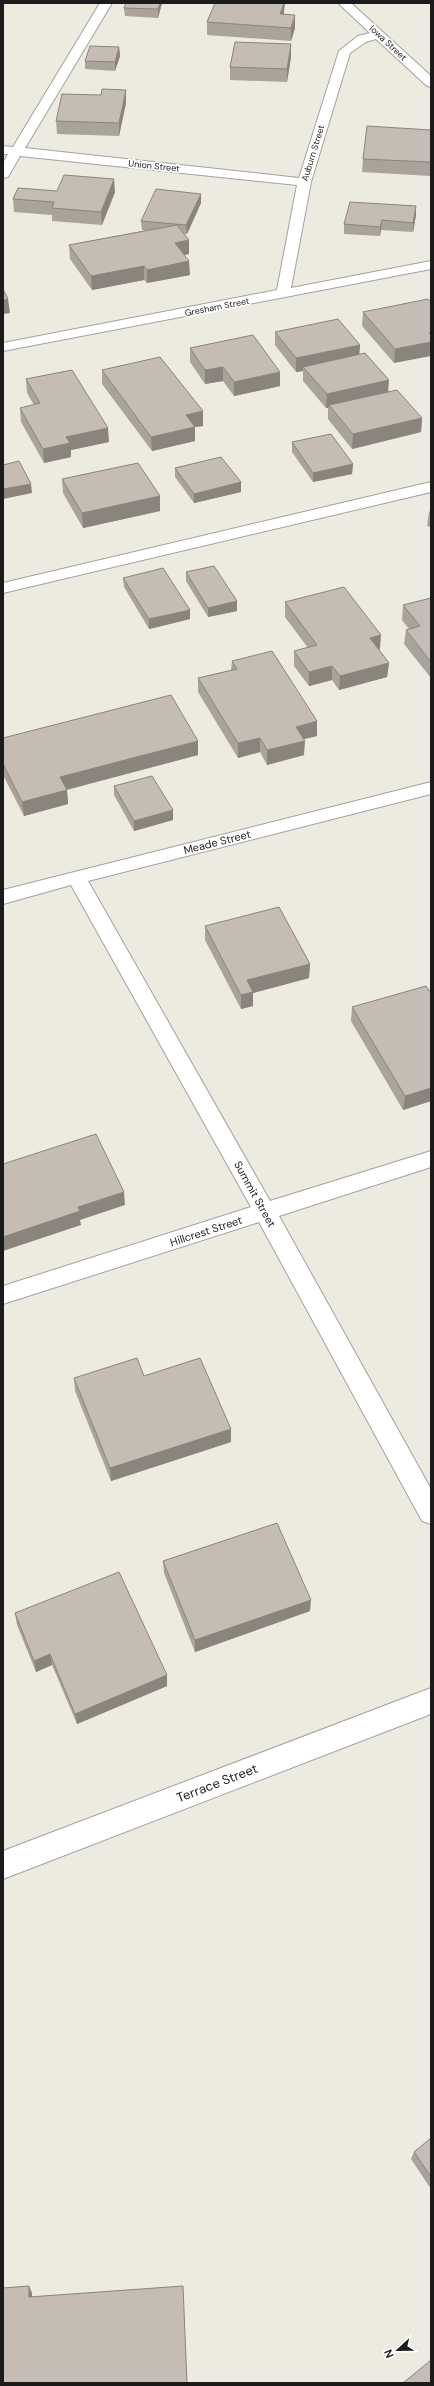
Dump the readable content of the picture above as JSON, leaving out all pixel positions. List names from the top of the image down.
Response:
{
  "streets": {
    "street": [
      "Iowa Street",
      "Auburn Street",
      "Union Street",
      "Gresham Street",
      "Meade Street",
      "Summit Street",
      "Hillcrest Street",
      "Terrace Street"
    ]
  },
  "crossings": [
    ["Iowa Street", "Auburn Street"],
    ["Auburn Street", "Union Street"],
    ["Auburn Street", "Gresham Street"],
    ["Meade Street", "Summit Street"],
    ["Summit Street", "Hillcrest Street"]
  ],
  "north": "left"
}
